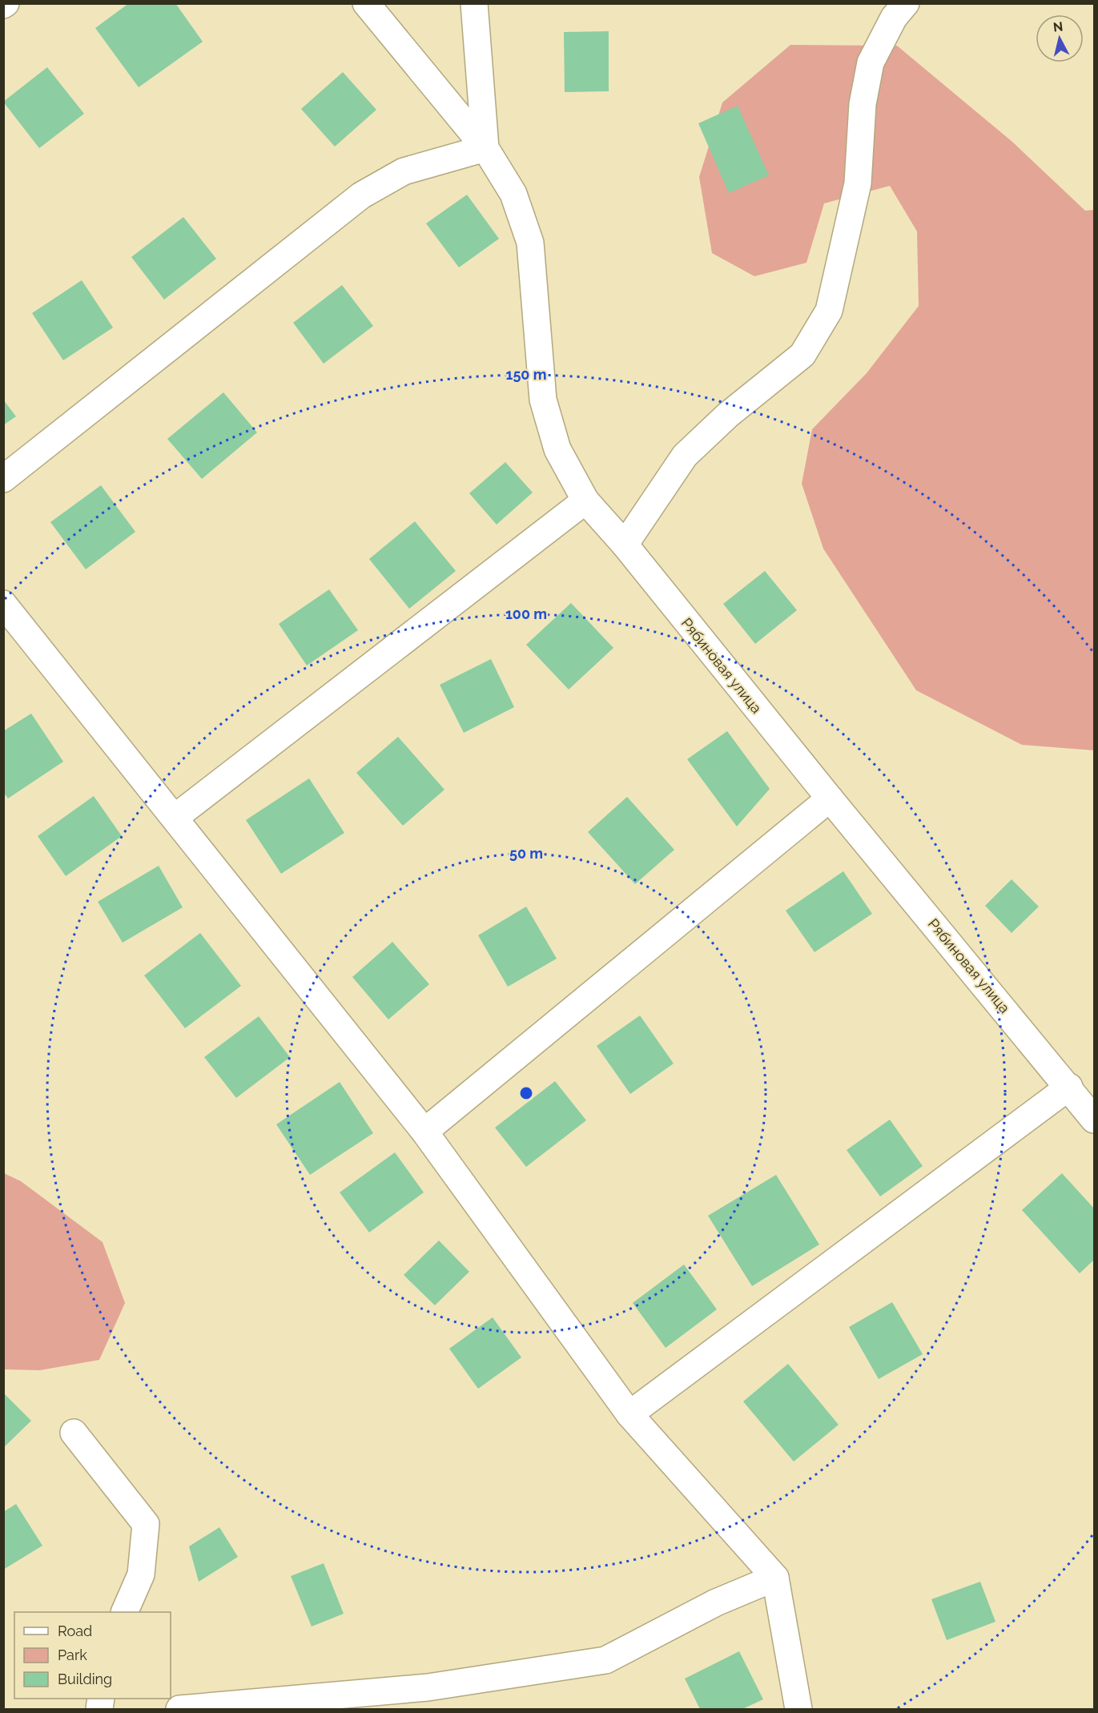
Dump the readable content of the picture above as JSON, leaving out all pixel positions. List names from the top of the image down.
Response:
{
  "streets": {
    "street": ["Рябиновая улица"]
  },
  "legend": ["Road", "Park", "Building"],
  "north": "top",
  "rings": ["150 m", "100 m", "50 m"]
}
